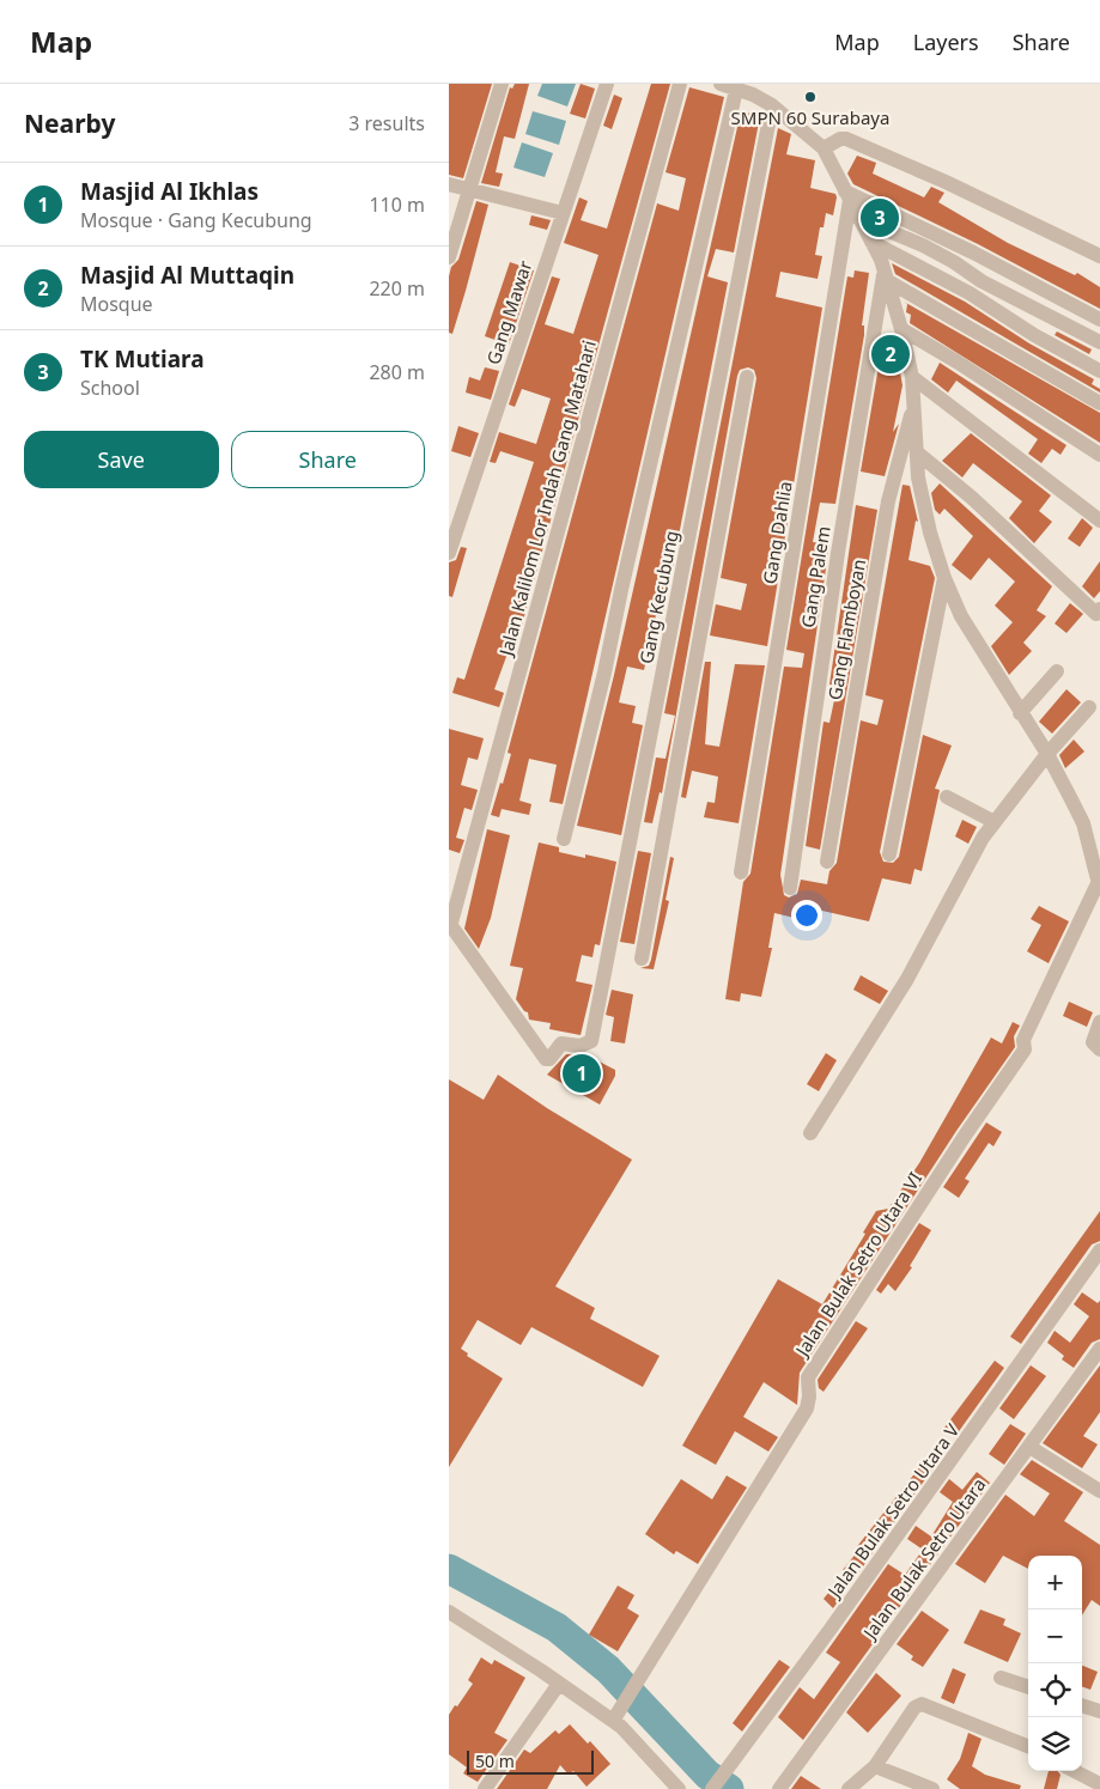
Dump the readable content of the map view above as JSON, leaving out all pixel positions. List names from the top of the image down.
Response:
{
  "streets": {
    "street": [
      "Gang Mawar",
      "Jalan Kalilom Lor Indah Gang Matahari",
      "Gang Dahlia",
      "Gang Palem",
      "Gang Kecubung",
      "Gang Flamboyan",
      "Jalan Bulak Setro Utara VI",
      "Jalan Bulak Setro Utara V",
      "Jalan Bulak Setro Utara"
    ]
  },
  "crossings": [
    ["Jalan Kalilom Lor Indah Gang Matahari", "Gang Kecubung"]
  ],
  "places": ["SMPN 60 Surabaya"],
  "scale_bar": "50 m",
  "page": {
    "header": "Map",
    "nav": ["Map", "Layers", "Share"],
    "heading": ["Nearby", "3 results"],
    "list": [
      {
        "mark": "1",
        "name": "Masjid Al Ikhlas",
        "note": "Mosque · Gang Kecubung",
        "value": "110 m"
      },
      {
        "mark": "2",
        "name": "Masjid Al Muttaqin",
        "note": "Mosque",
        "value": "220 m"
      },
      {
        "mark": "3",
        "name": "TK Mutiara",
        "note": "School",
        "value": "280 m"
      }
    ],
    "pins": ["3", "2", "1"],
    "buttons": ["Save", "Share"],
    "map_buttons": ["+", "−"],
    "scale": "50 m"
  }
}
